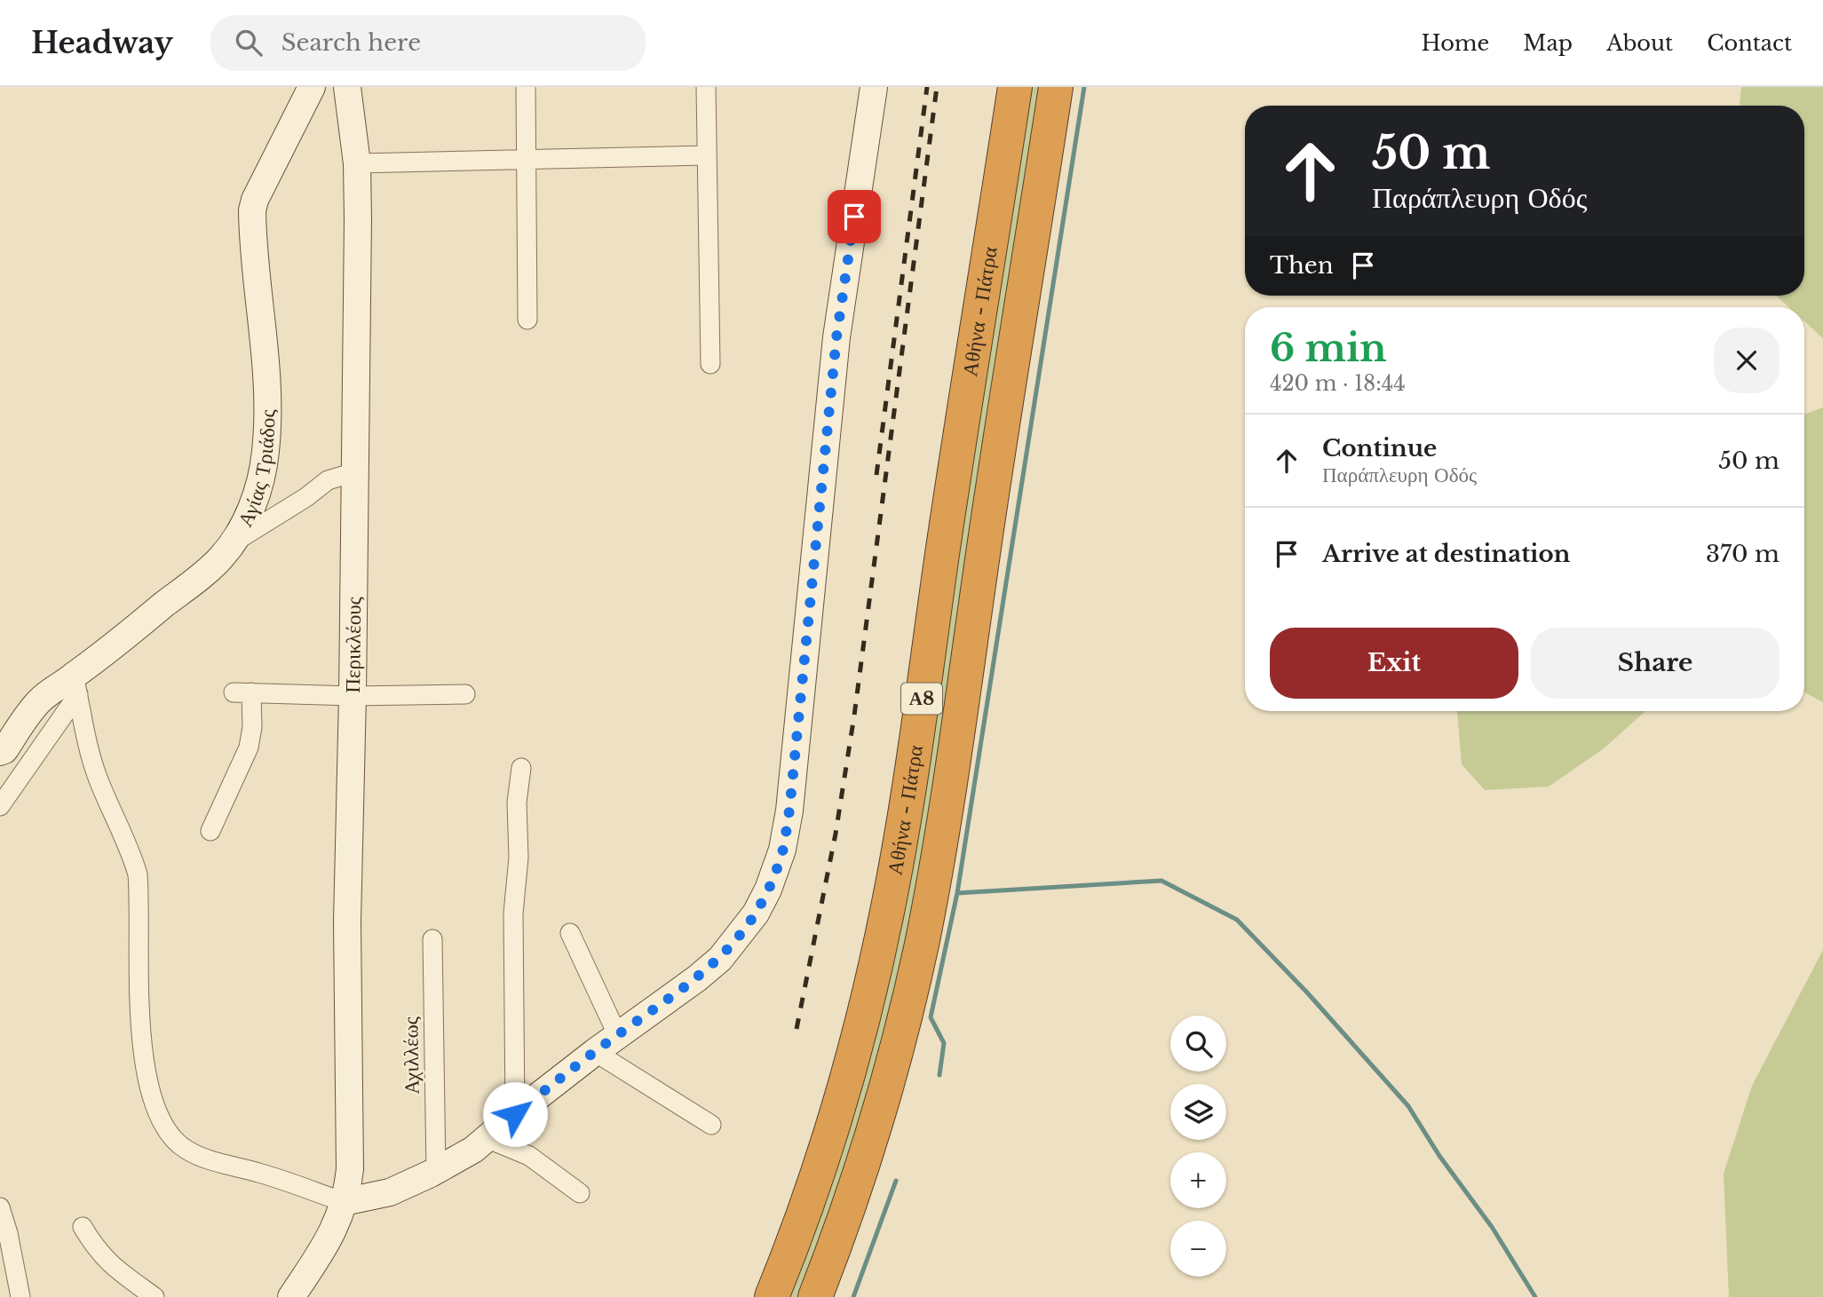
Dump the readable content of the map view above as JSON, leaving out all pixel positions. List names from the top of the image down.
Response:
{
  "streets": {
    "highway": ["Αθήνα - Πάτρα", "Α8"],
    "main road": ["Αγίας Τριάδος", "Περικλέους"],
    "street": ["Αχιλλέως"]
  },
  "page": {
    "header": "Headway",
    "search": "Search here",
    "nav": [
      "Home",
      "Map",
      "About",
      "Contact"
    ],
    "turn": ["50 m", "Παράπλευρη Οδός"],
    "then": "Then",
    "heading": ["6 min", "420 m · 18:44"],
    "list": [
      {
        "name": "Continue",
        "note": "Παράπλευρη Οδός",
        "value": "50 m"
      },
      {
        "name": "Arrive at destination",
        "value": "370 m"
      }
    ],
    "buttons": ["Exit", "Share"],
    "map_buttons": ["+", "−"]
  }
}
